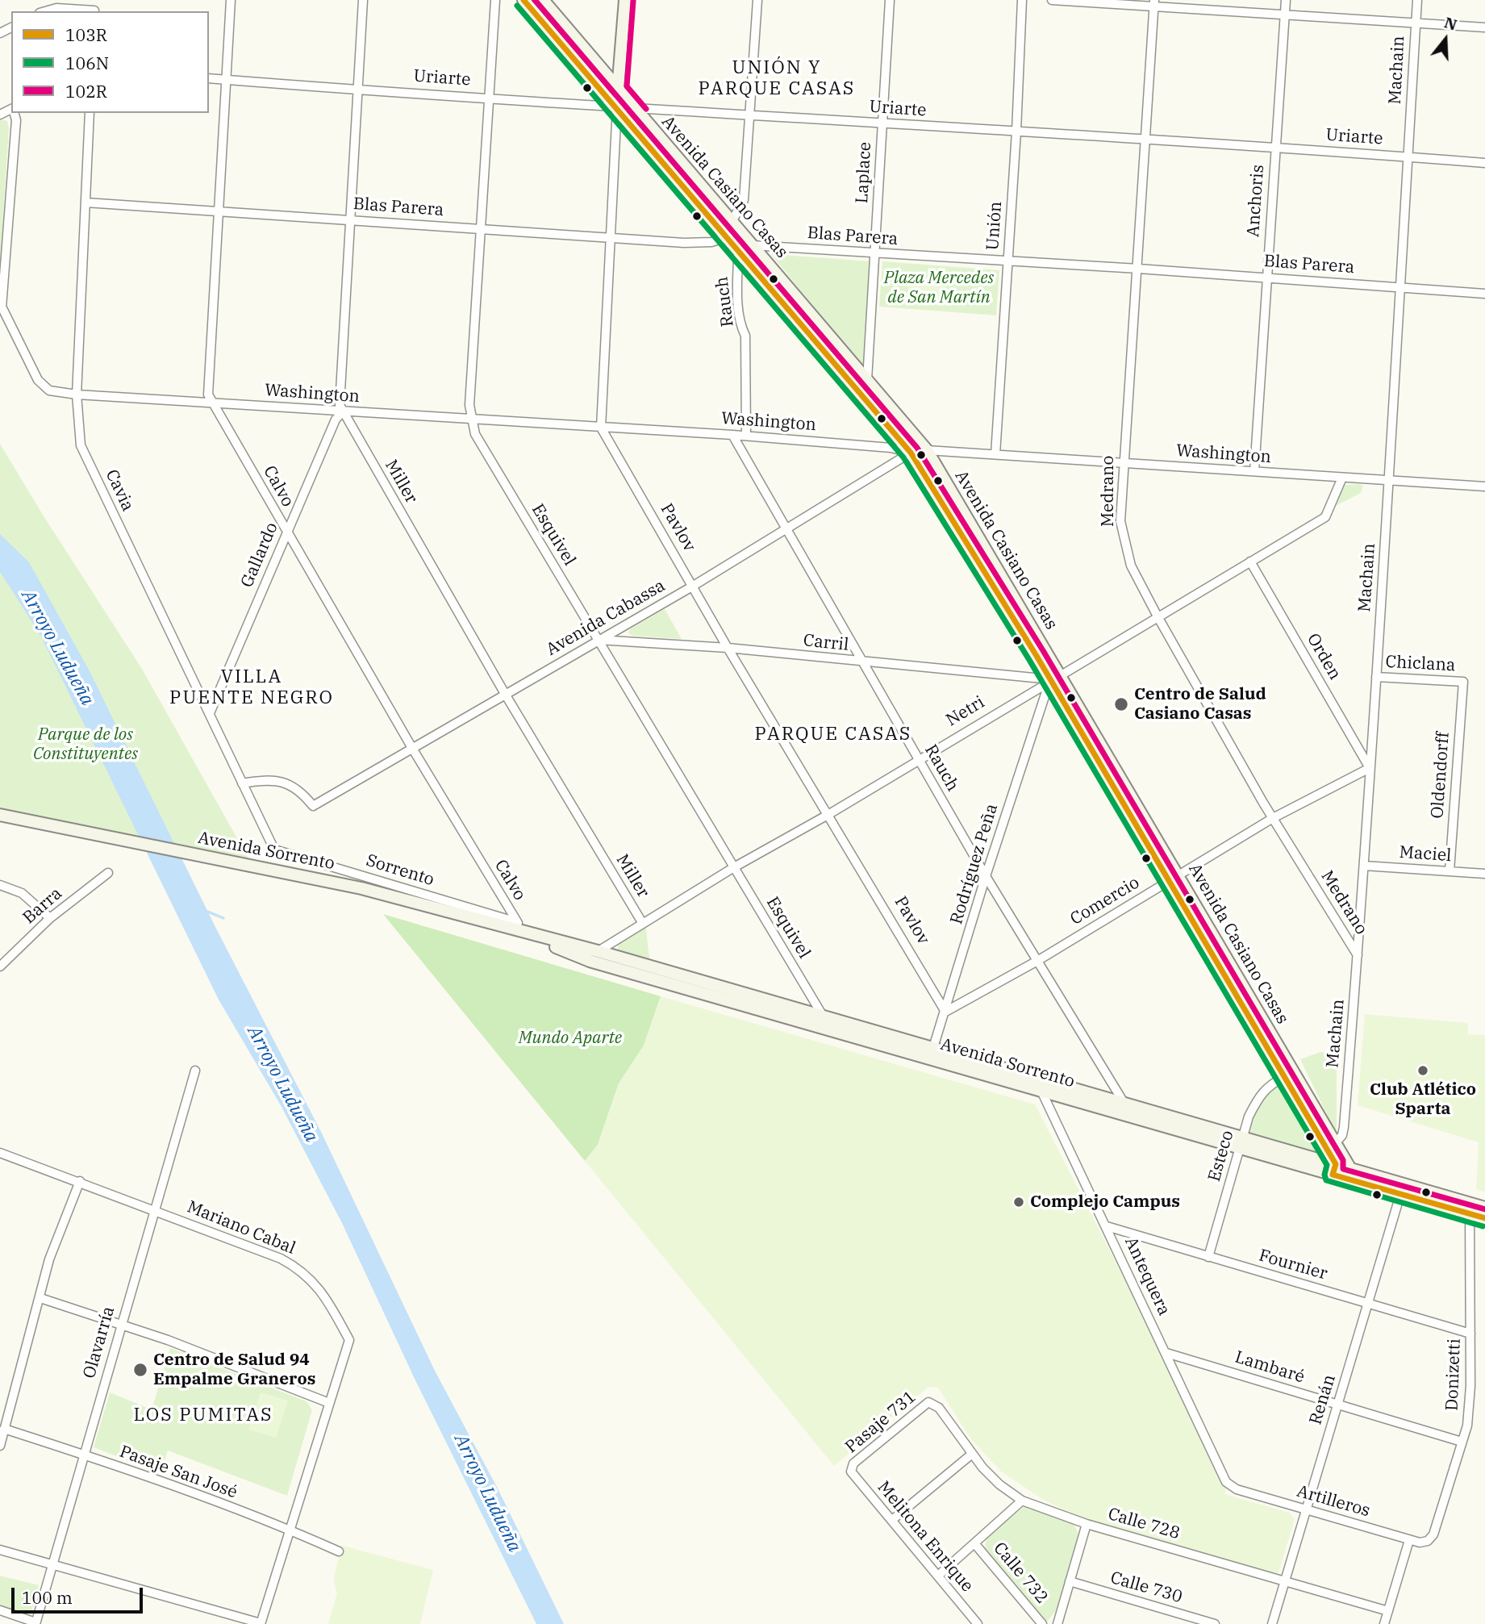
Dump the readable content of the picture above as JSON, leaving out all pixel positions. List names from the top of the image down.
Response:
{
  "streets": {
    "main road": ["Avenida Casiano Casas", "Avenida Sorrento"],
    "street": [
      "Machain",
      "Uriarte",
      "Laplace",
      "Anchoris",
      "Blas Parera",
      "Unión",
      "Rauch",
      "Washington",
      "Miller",
      "Calvo",
      "Cavia",
      "Medrano",
      "Pavlov",
      "Esquivel",
      "Gallardo",
      "Avenida Cabassa",
      "Carril",
      "Orden",
      "Chiclana",
      "Netri",
      "Oldendorff",
      "Maciel",
      "Rodríguez Peña",
      "Sorrento",
      "Comercio",
      "Barra",
      "Esteco",
      "Mariano Cabal",
      "Fournier",
      "Antequera",
      "Olavarría",
      "Lambaré",
      "Donizetti",
      "Renán",
      "Pasaje 731",
      "Pasaje San José",
      "Artilleros",
      "Calle 728",
      "Melitona Enrique",
      "Calle 732",
      "Calle 730"
    ]
  },
  "crossings": [
    ["Machain", "Uriarte"],
    ["Machain", "Avenida Casiano Casas"],
    ["Machain", "Blas Parera"],
    ["Machain", "Washington"],
    ["Machain", "Medrano"],
    ["Machain", "Orden"],
    ["Machain", "Chiclana"],
    ["Machain", "Maciel"],
    ["Machain", "Comercio"],
    ["Uriarte", "Laplace"],
    ["Uriarte", "Avenida Casiano Casas"],
    ["Uriarte", "Anchoris"],
    ["Uriarte", "Unión"],
    ["Uriarte", "Miller"],
    ["Uriarte", "Calvo"],
    ["Uriarte", "Medrano"],
    ["Uriarte", "Esquivel"],
    ["Laplace", "Avenida Casiano Casas"],
    ["Laplace", "Blas Parera"],
    ["Avenida Casiano Casas", "Blas Parera"],
    ["Avenida Casiano Casas", "Rauch"],
    ["Avenida Casiano Casas", "Washington"],
    ["Avenida Casiano Casas", "Avenida Cabassa"],
    ["Avenida Casiano Casas", "Carril"],
    ["Avenida Casiano Casas", "Netri"],
    ["Avenida Casiano Casas", "Avenida Sorrento"],
    ["Avenida Casiano Casas", "Rodríguez Peña"],
    ["Avenida Casiano Casas", "Comercio"],
    ["Avenida Casiano Casas", "Esteco"],
    ["Anchoris", "Blas Parera"],
    ["Anchoris", "Washington"],
    ["Blas Parera", "Unión"],
    ["Blas Parera", "Rauch"],
    ["Blas Parera", "Miller"],
    ["Blas Parera", "Calvo"],
    ["Blas Parera", "Cavia"],
    ["Blas Parera", "Medrano"],
    ["Blas Parera", "Esquivel"],
    ["Unión", "Washington"],
    ["Rauch", "Washington"],
    ["Rauch", "Avenida Cabassa"],
    ["Rauch", "Carril"],
    ["Rauch", "Netri"],
    ["Rauch", "Avenida Sorrento"],
    ["Rauch", "Rodríguez Peña"],
    ["Rauch", "Comercio"],
    ["Washington", "Miller"],
    ["Washington", "Calvo"],
    ["Washington", "Cavia"],
    ["Washington", "Medrano"],
    ["Washington", "Pavlov"],
    ["Washington", "Esquivel"],
    ["Washington", "Gallardo"],
    ["Washington", "Avenida Cabassa"],
    ["Washington", "Netri"],
    ["Miller", "Gallardo"],
    ["Miller", "Avenida Cabassa"],
    ["Miller", "Netri"],
    ["Calvo", "Gallardo"],
    ["Calvo", "Avenida Cabassa"],
    ["Calvo", "Avenida Sorrento"],
    ["Calvo", "Sorrento"],
    ["Cavia", "Gallardo"],
    ["Cavia", "Avenida Cabassa"],
    ["Cavia", "Sorrento"],
    ["Medrano", "Netri"],
    ["Medrano", "Comercio"],
    ["Pavlov", "Avenida Cabassa"],
    ["Pavlov", "Carril"],
    ["Pavlov", "Netri"],
    ["Pavlov", "Rodríguez Peña"],
    ["Pavlov", "Comercio"],
    ["Esquivel", "Avenida Cabassa"],
    ["Esquivel", "Carril"],
    ["Esquivel", "Netri"],
    ["Esquivel", "Avenida Sorrento"],
    ["Avenida Cabassa", "Carril"],
    ["Carril", "Netri"],
    ["Carril", "Rodríguez Peña"],
    ["Orden", "Netri"],
    ["Orden", "Comercio"],
    ["Chiclana", "Oldendorff"],
    ["Netri", "Avenida Sorrento"],
    ["Netri", "Rodríguez Peña"],
    ["Oldendorff", "Maciel"],
    ["Avenida Sorrento", "Rodríguez Peña"],
    ["Avenida Sorrento", "Esteco"],
    ["Avenida Sorrento", "Antequera"],
    ["Avenida Sorrento", "Donizetti"],
    ["Avenida Sorrento", "Renán"],
    ["Rodríguez Peña", "Comercio"],
    ["Esteco", "Fournier"],
    ["Mariano Cabal", "Olavarría"],
    ["Mariano Cabal", "Pasaje San José"],
    ["Fournier", "Antequera"],
    ["Fournier", "Donizetti"],
    ["Fournier", "Renán"],
    ["Antequera", "Lambaré"],
    ["Antequera", "Artilleros"],
    ["Olavarría", "Pasaje San José"],
    ["Lambaré", "Donizetti"],
    ["Lambaré", "Renán"],
    ["Donizetti", "Artilleros"],
    ["Renán", "Artilleros"],
    ["Renán", "Calle 728"],
    ["Pasaje 731", "Calle 728"],
    ["Pasaje 731", "Melitona Enrique"]
  ],
  "districts": [
    "UNIÓN Y PARQUE CASAS",
    "VILLA PUENTE NEGRO",
    "PARQUE CASAS",
    "LOS PUMITAS"
  ],
  "water": ["Arroyo Ludueña"],
  "parks": ["Plaza Mercedes de San Martín", "Parque de los Constituyentes", "Mundo Aparte"],
  "places": [
    "Centro de Salud Casiano Casas",
    "Club Atlético Sparta",
    "Complejo Campus",
    "Centro de Salud 94 Empalme Graneros"
  ],
  "lines": ["transit line 103R", "transit line 102R", "transit line 106N"],
  "legend": ["103R", "106N", "102R"],
  "scale_bar": "100 m",
  "north": "top"
}
